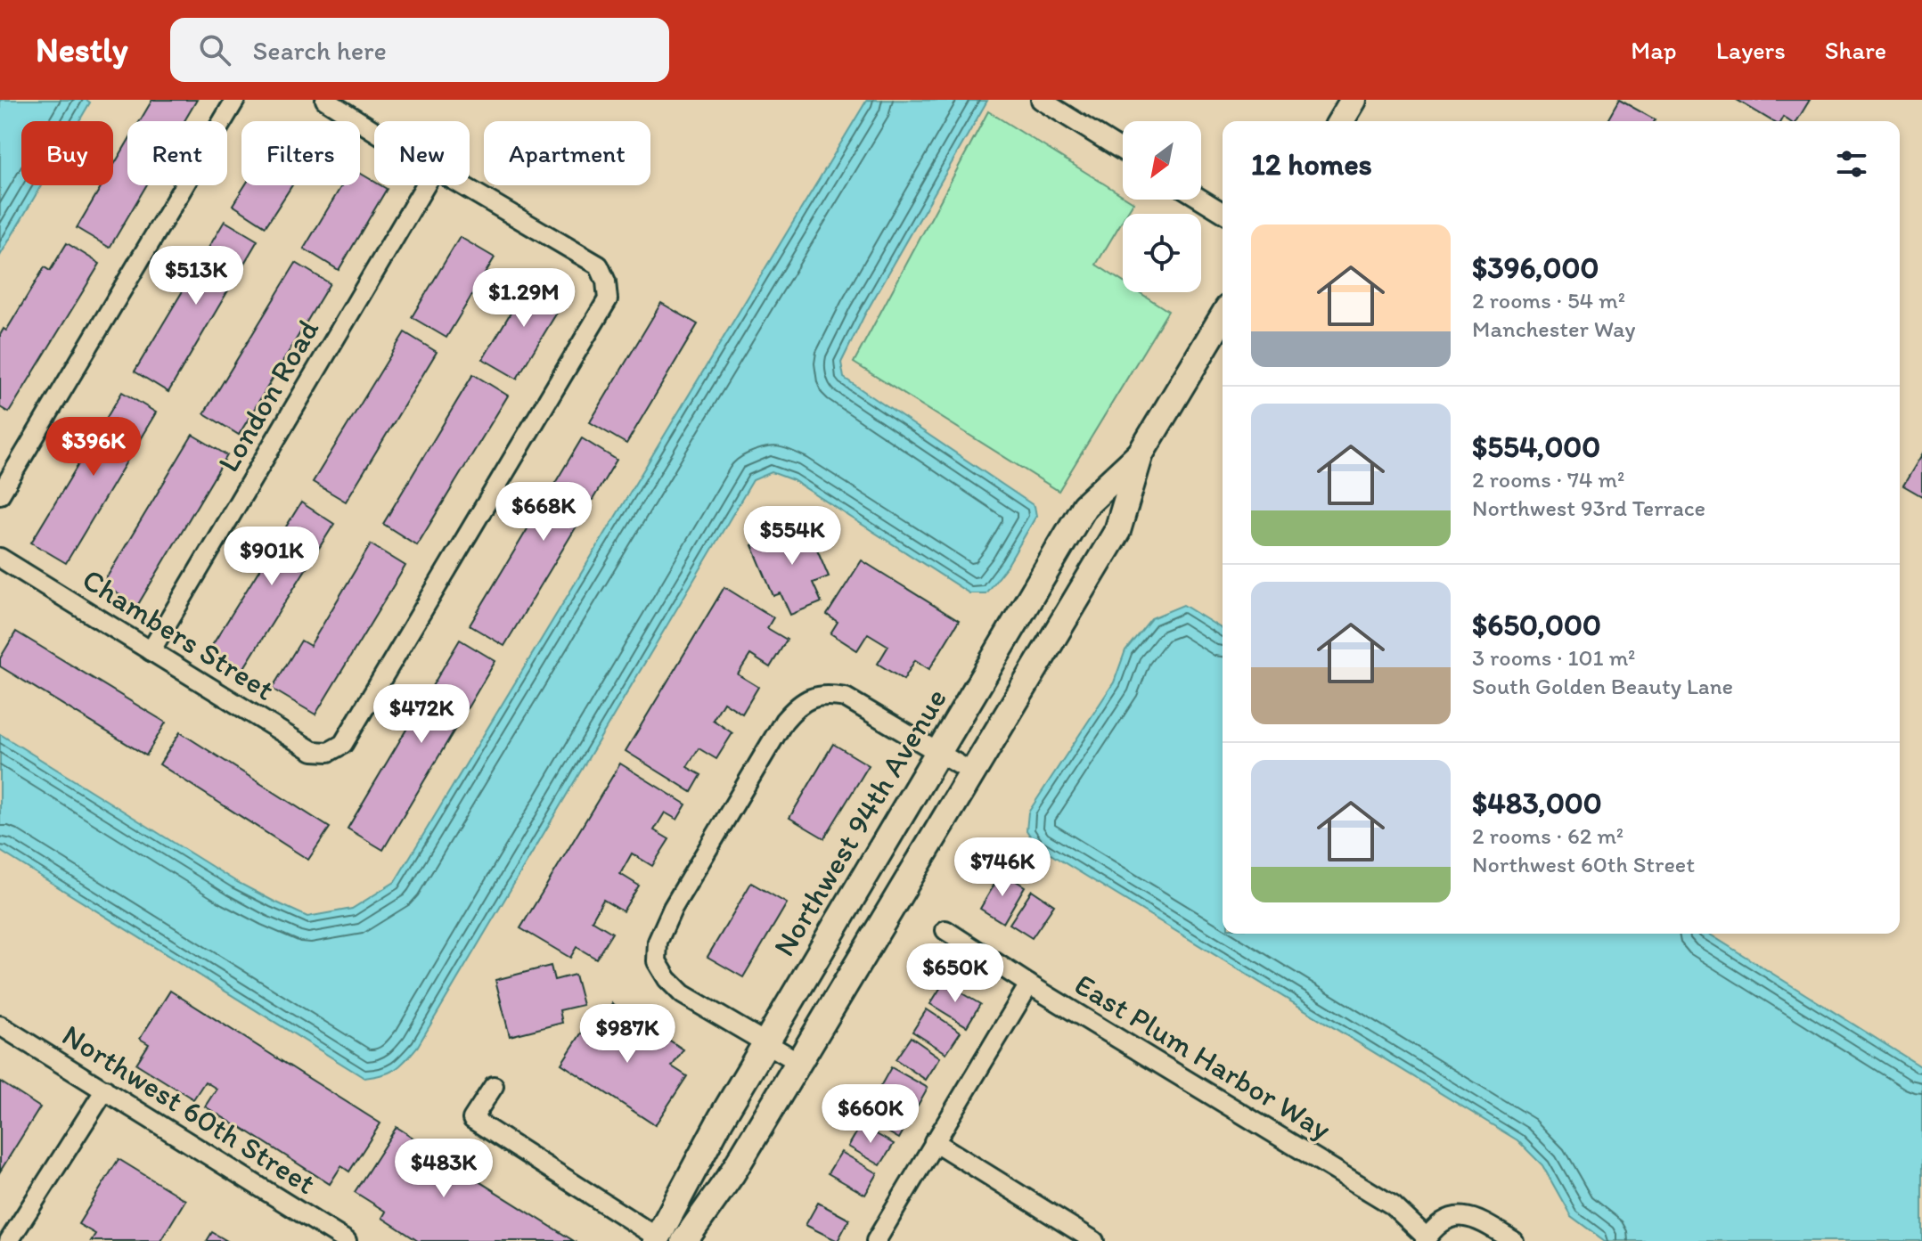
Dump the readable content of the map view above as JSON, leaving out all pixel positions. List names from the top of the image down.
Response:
{
  "streets": {
    "street": [
      "London Road",
      "Chambers Street",
      "Northwest 94th Avenue",
      "East Plum Harbor Way",
      "Northwest 60th Street"
    ]
  },
  "crossings": [
    ["London Road", "Chambers Street"]
  ],
  "north": "bottom left",
  "page": {
    "header": "Nestly",
    "search": "Search here",
    "nav": ["Map", "Layers", "Share"],
    "chip": [
      "Buy",
      "Rent",
      "Filters",
      "New",
      "Apartment"
    ],
    "heading": "12 homes",
    "list": [
      {
        "name": "$396,000",
        "note": "2 rooms · 54 m² · Manchester Way"
      },
      {
        "name": "$554,000",
        "note": "2 rooms · 74 m² · Northwest 93rd Terrace"
      },
      {
        "name": "$650,000",
        "note": "3 rooms · 101 m² · South Golden Beauty Lane"
      },
      {
        "name": "$483,000",
        "note": "2 rooms · 62 m² · Northwest 60th Street"
      }
    ],
    "price": [
      "$513K",
      "$1.29M",
      "$396K",
      "$668K",
      "$554K",
      "$901K",
      "$472K",
      "$746K",
      "$650K",
      "$987K",
      "$660K",
      "$483K"
    ]
  }
}
